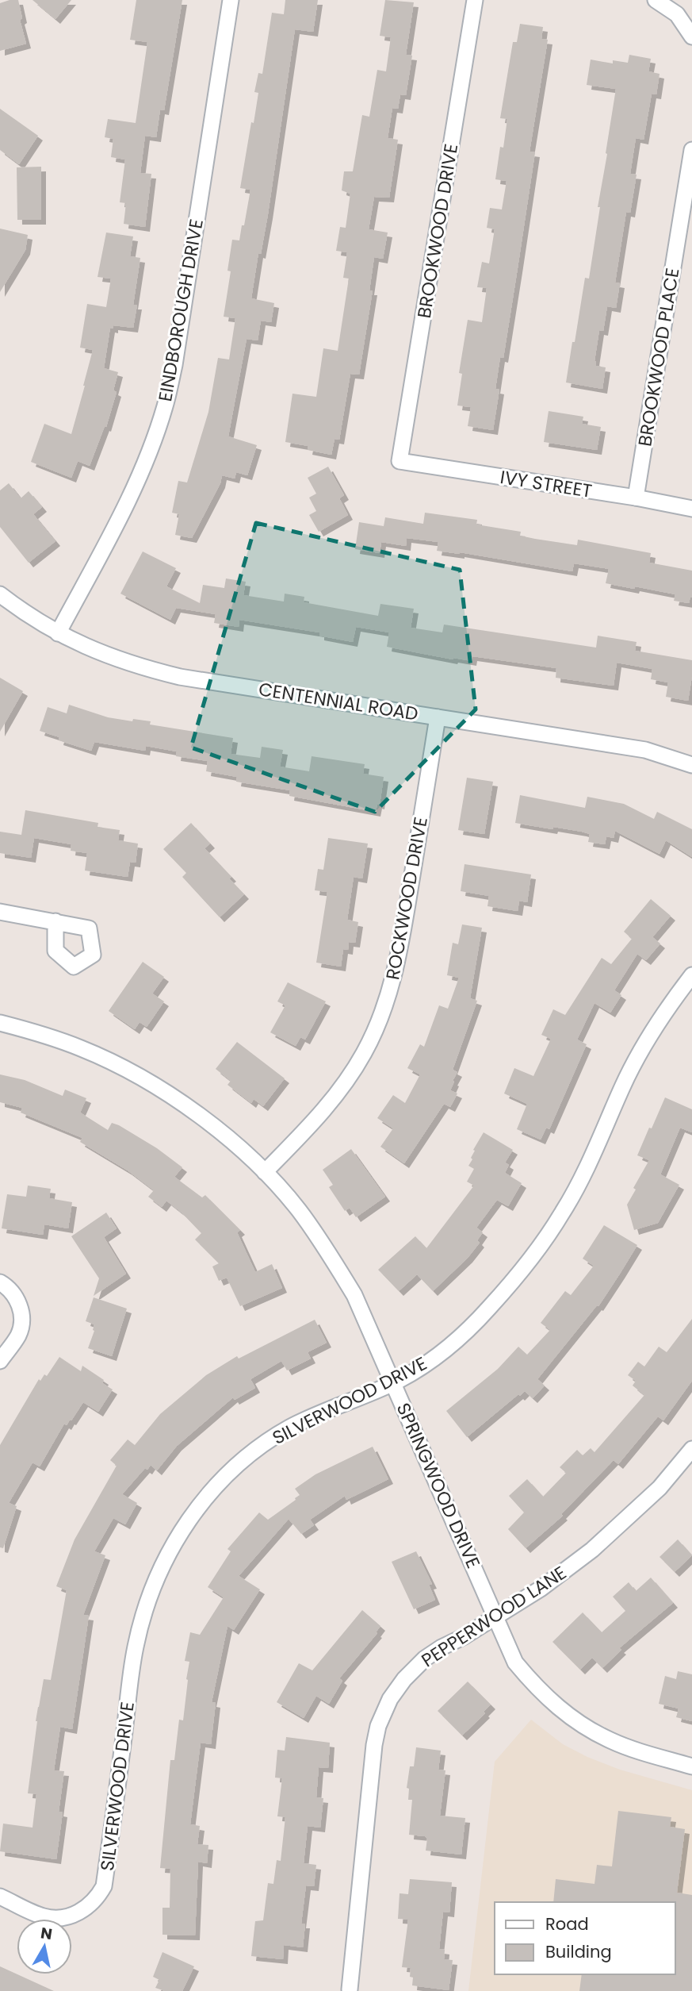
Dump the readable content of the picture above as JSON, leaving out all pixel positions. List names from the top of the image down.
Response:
{
  "streets": {
    "street": [
      "BROOKWOOD DRIVE",
      "EINDBOROUGH DRIVE",
      "BROOKWOOD PLACE",
      "IVY STREET",
      "CENTENNIAL ROAD",
      "ROCKWOOD DRIVE",
      "SILVERWOOD DRIVE",
      "SPRINGWOOD DRIVE",
      "PEPPERWOOD LANE"
    ]
  },
  "crossings": [
    ["BROOKWOOD DRIVE", "IVY STREET"],
    ["EINDBOROUGH DRIVE", "CENTENNIAL ROAD"],
    ["BROOKWOOD PLACE", "IVY STREET"],
    ["CENTENNIAL ROAD", "ROCKWOOD DRIVE"],
    ["ROCKWOOD DRIVE", "SPRINGWOOD DRIVE"],
    ["SILVERWOOD DRIVE", "SPRINGWOOD DRIVE"],
    ["SPRINGWOOD DRIVE", "PEPPERWOOD LANE"]
  ],
  "legend": ["Road", "Building"],
  "north": "top"
}
